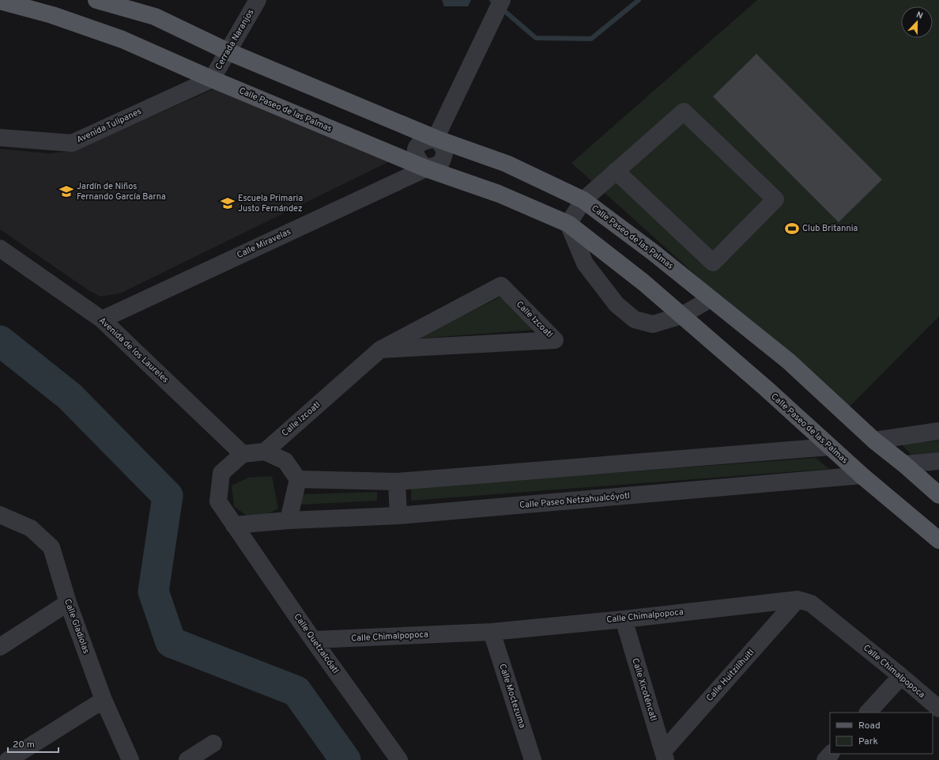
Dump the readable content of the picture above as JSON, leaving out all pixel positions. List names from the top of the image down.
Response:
{
  "streets": {
    "main road": ["Calle Paseo de las Palmas"],
    "street": [
      "Cerrada Naranjos",
      "Avenida Tulipanes",
      "Calle Miravelas",
      "Calle Izcoatl",
      "Avenida de los Laureles",
      "Calle Paseo Netzahualcóyotl",
      "Calle Chimalpopoca",
      "Calle Gladiolas",
      "Calle Quetzalcóatl",
      "Calle Huitzilíhuitl",
      "Calle Xicoténcatl",
      "Calle Moctezuma"
    ]
  },
  "crossings": [
    ["Cerrada Naranjos", "Calle Paseo de las Palmas"],
    ["Cerrada Naranjos", "Avenida Tulipanes"],
    ["Calle Paseo de las Palmas", "Avenida Tulipanes"],
    ["Calle Paseo de las Palmas", "Calle Miravelas"],
    ["Calle Paseo de las Palmas", "Calle Paseo Netzahualcóyotl"],
    ["Calle Miravelas", "Avenida de los Laureles"],
    ["Calle Izcoatl", "Avenida de los Laureles"],
    ["Calle Izcoatl", "Calle Paseo Netzahualcóyotl"],
    ["Calle Izcoatl", "Calle Quetzalcóatl"],
    ["Avenida de los Laureles", "Calle Paseo Netzahualcóyotl"],
    ["Avenida de los Laureles", "Calle Quetzalcóatl"],
    ["Calle Paseo Netzahualcóyotl", "Calle Quetzalcóatl"],
    ["Calle Chimalpopoca", "Calle Quetzalcóatl"],
    ["Calle Chimalpopoca", "Calle Huitzilíhuitl"],
    ["Calle Chimalpopoca", "Calle Xicoténcatl"],
    ["Calle Chimalpopoca", "Calle Moctezuma"],
    ["Calle Huitzilíhuitl", "Calle Xicoténcatl"]
  ],
  "places": {
    "school or university": ["Jardín de Niños Fernando García Barna", "Escuela Primaria Justo Fernández"],
    "sports": ["Club Britannia"]
  },
  "legend": ["Road", "Park"],
  "scale_bar": "20 m",
  "north": "top"
}
